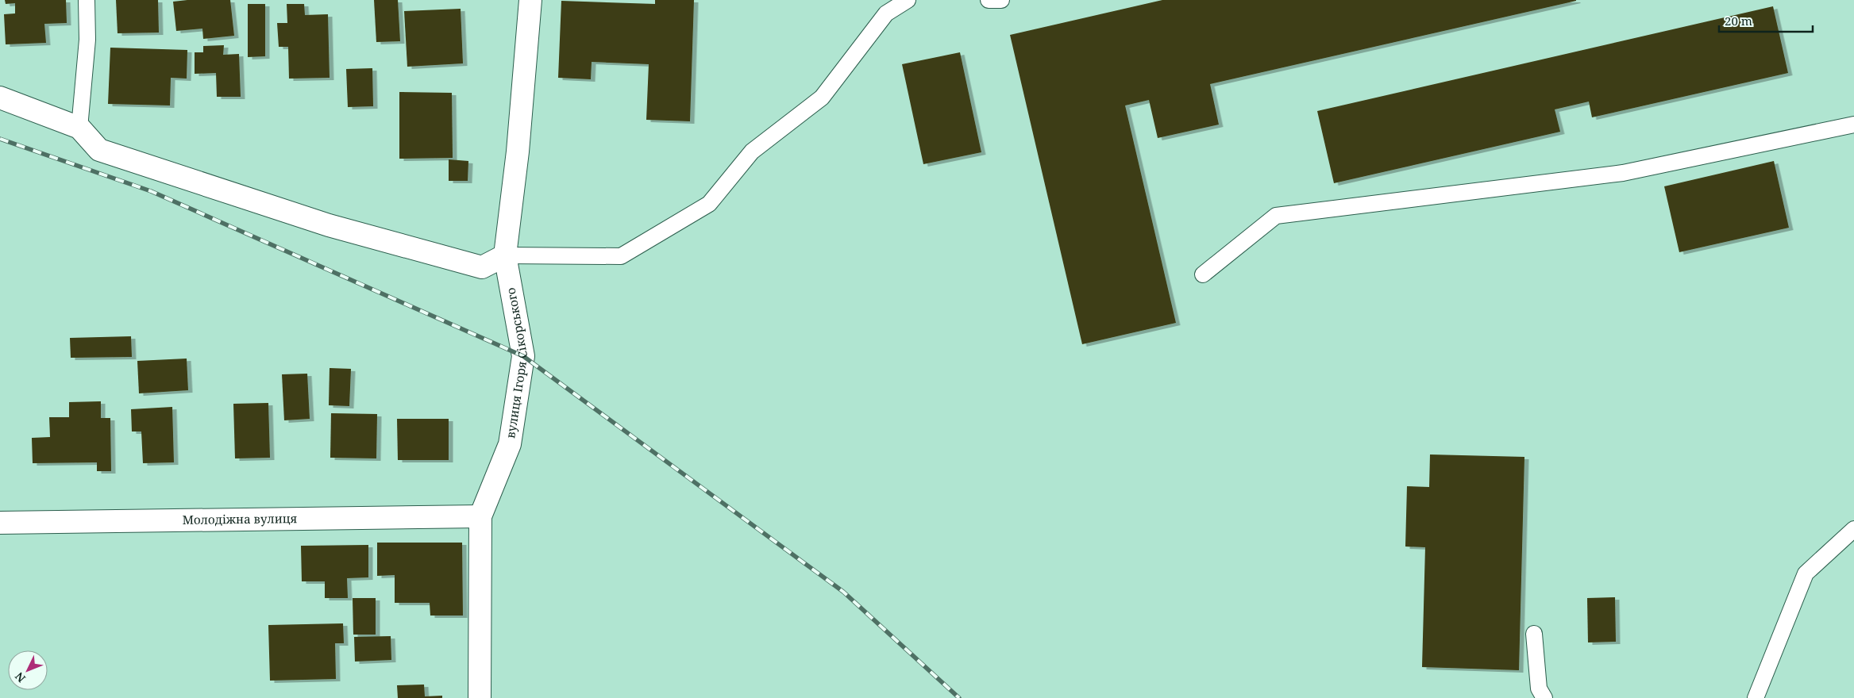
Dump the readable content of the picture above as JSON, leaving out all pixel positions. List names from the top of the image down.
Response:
{
  "streets": {
    "street": ["вулиця Ігоря Сікорського", "Молодіжна вулиця"]
  },
  "crossings": [
    ["вулиця Ігоря Сікорського", "Молодіжна вулиця"]
  ],
  "scale_bar": "20 m",
  "north": "bottom left"
}
